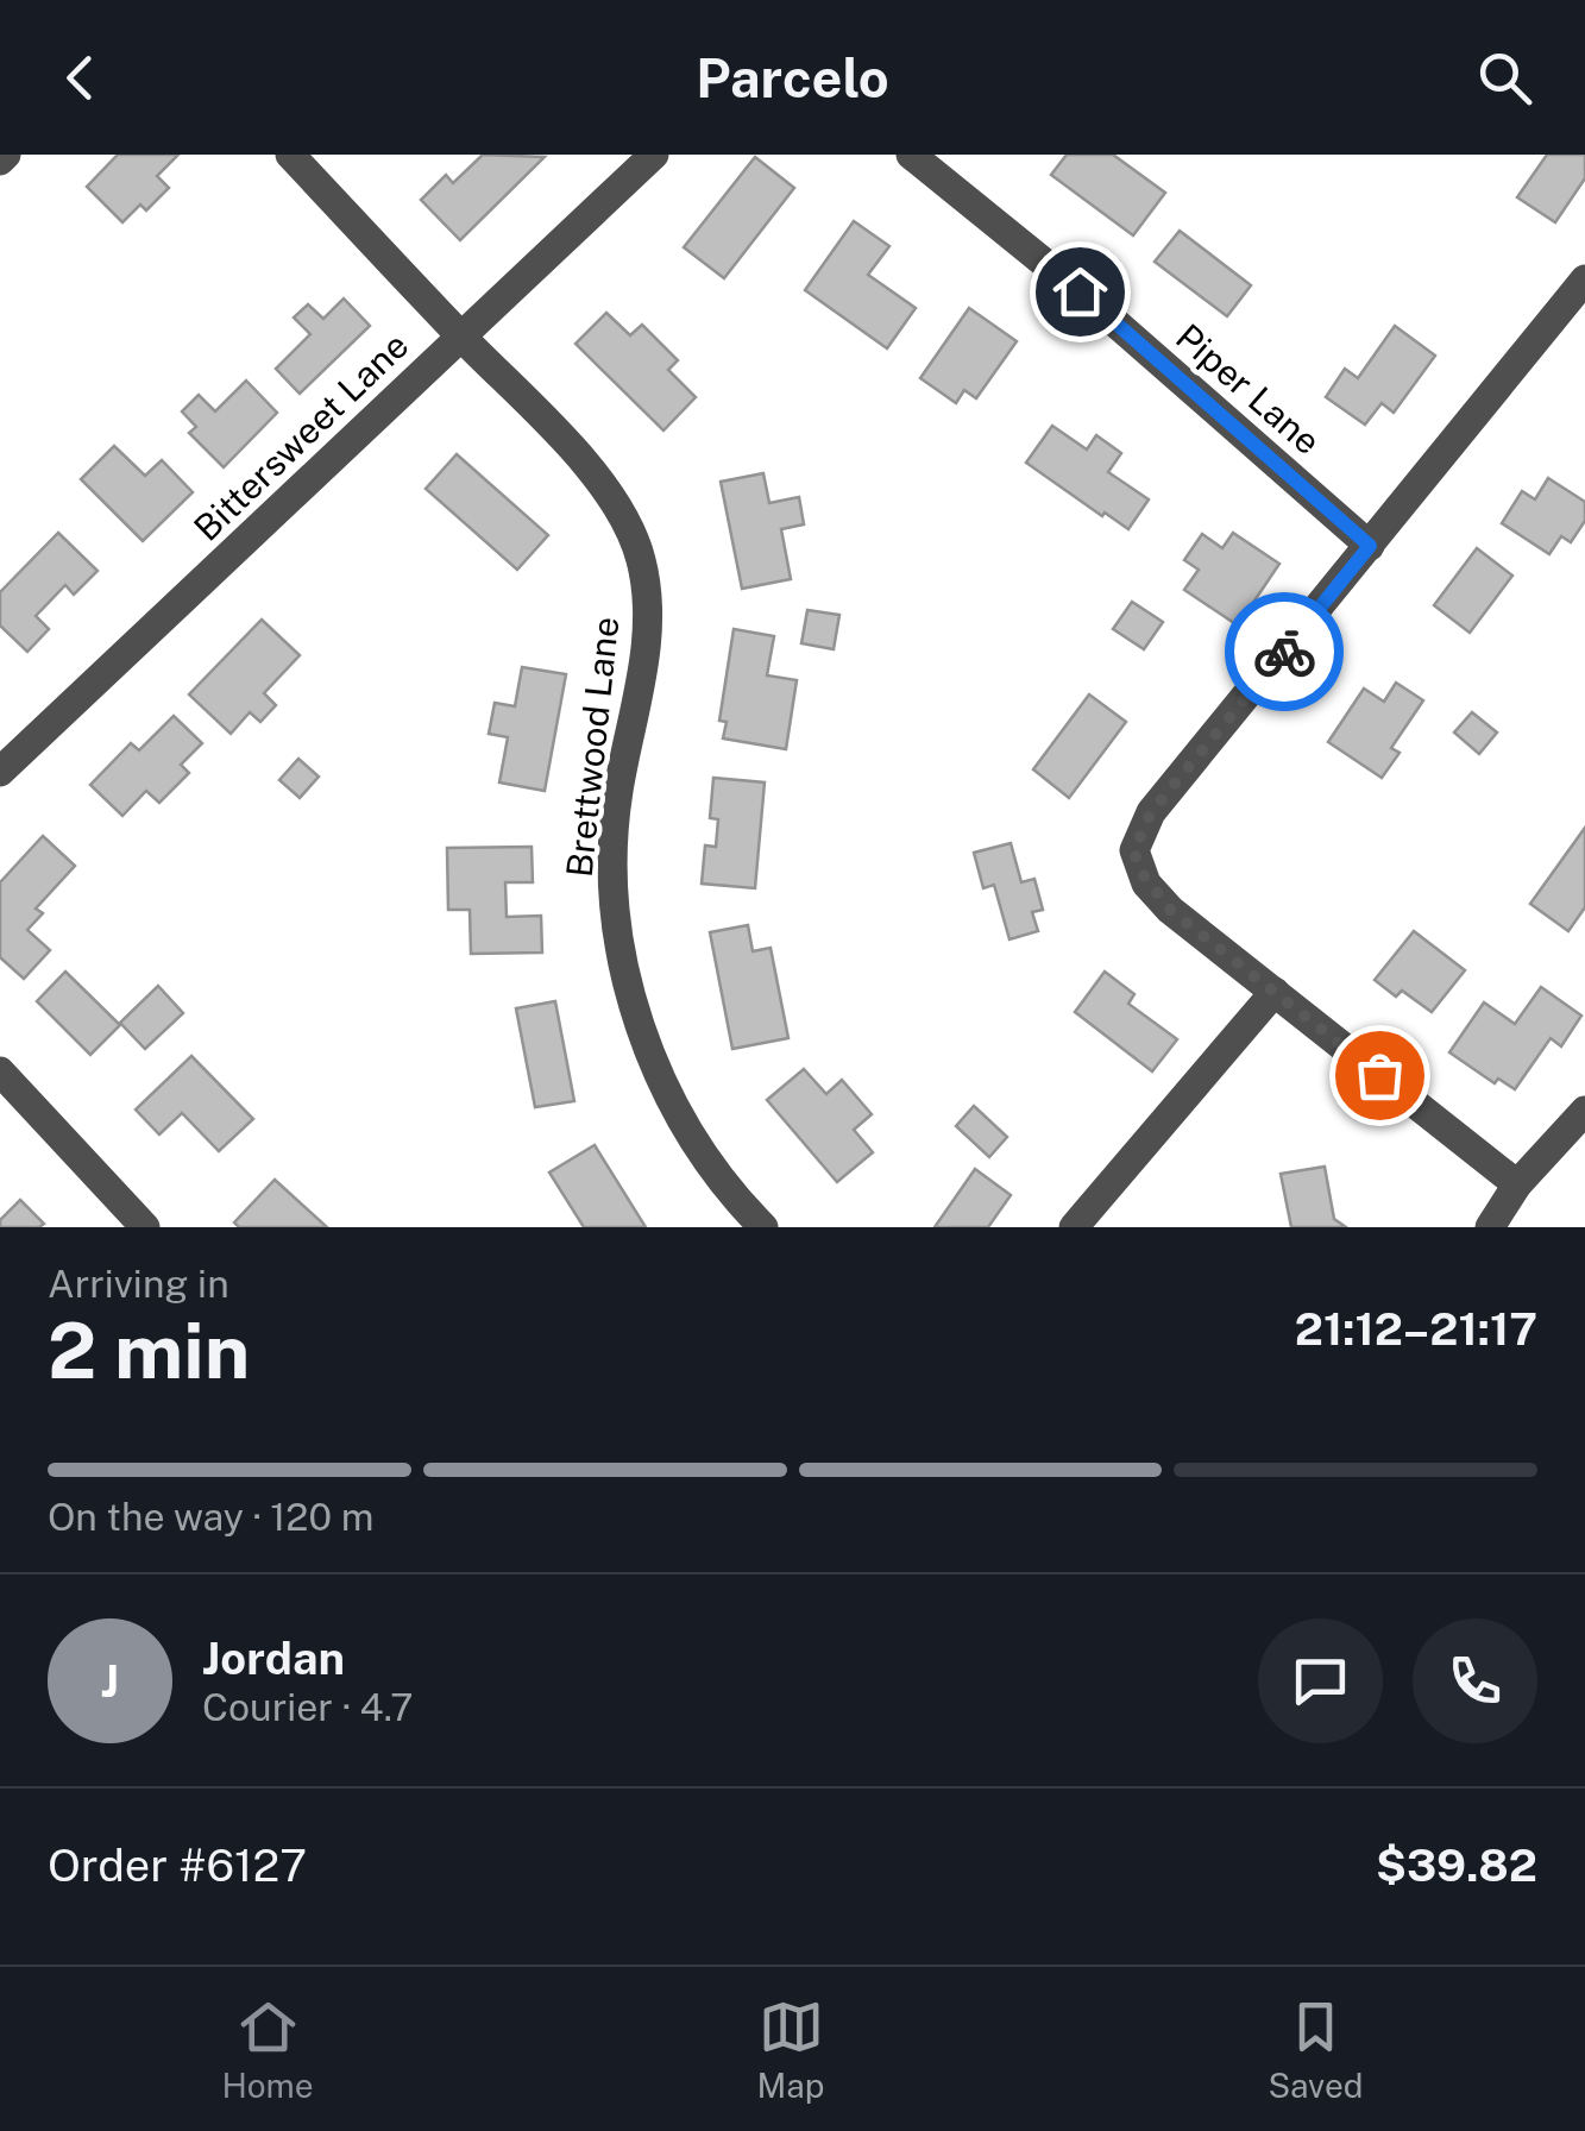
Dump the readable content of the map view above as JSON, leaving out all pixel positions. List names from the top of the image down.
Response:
{
  "streets": {
    "street": ["Piper Lane", "Bittersweet Lane", "Brettwood Lane"]
  },
  "crossings": [
    ["Bittersweet Lane", "Brettwood Lane"]
  ],
  "page": {
    "header": "Parcelo",
    "heading": ["2 min", "Arriving in", "21:12–21:17"],
    "panel": [
      "Jordan",
      "Courier · 4.7",
      "Order #6127",
      "$39.82"
    ],
    "bar": "On the way · 120 m",
    "round": "J",
    "tabs": ["Home", "Map", "Saved"]
  }
}
